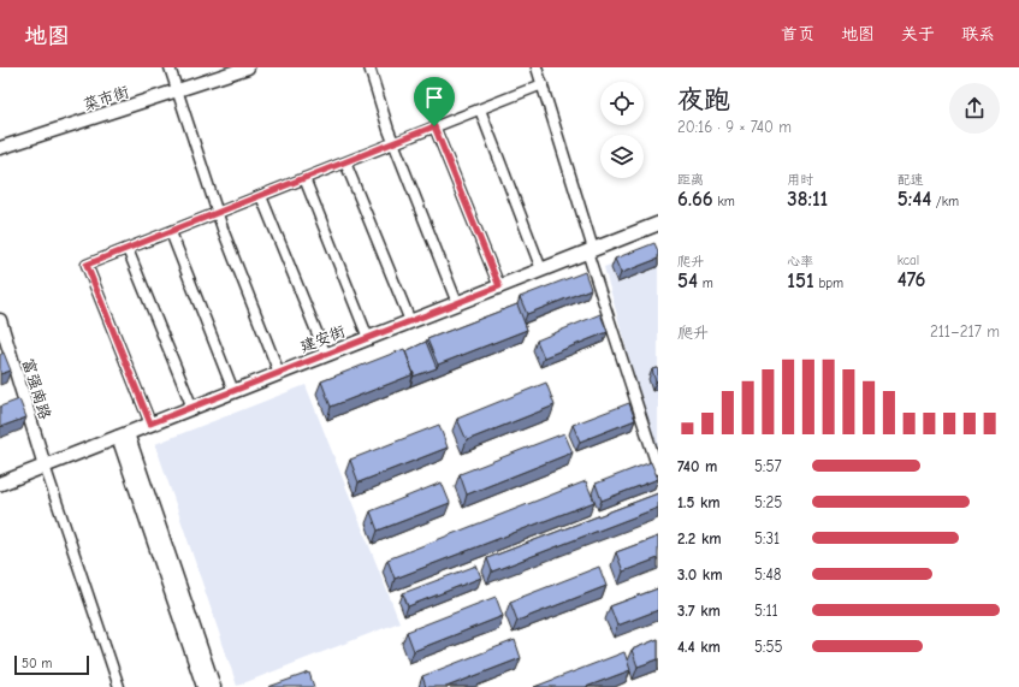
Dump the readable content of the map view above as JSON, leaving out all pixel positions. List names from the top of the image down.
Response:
{
  "streets": {
    "main road": ["建安街"],
    "street": ["菜市街", "富强南路"]
  },
  "crossings": [
    ["建安街", "富强南路"]
  ],
  "scale_bar": "50 m",
  "page": {
    "header": "地图",
    "nav": [
      "首页",
      "地图",
      "关于",
      "联系"
    ],
    "heading": ["夜跑", "20:16 · 9 × 740 m"],
    "stats": [
      ["距离", "6.66 km"],
      ["用时", "38:11"],
      ["配速", "5:44 /km"],
      ["爬升", "54 m"],
      ["心率", "151 bpm"],
      ["kcal", "476"]
    ],
    "chart": ["爬升", "211–217 m"],
    "list": [
      {
        "name": "740 m",
        "note": "5:57"
      },
      {
        "name": "1.5 km",
        "note": "5:25"
      },
      {
        "name": "2.2 km",
        "note": "5:31"
      },
      {
        "name": "3.0 km",
        "note": "5:48"
      },
      {
        "name": "3.7 km",
        "note": "5:11"
      },
      {
        "name": "4.4 km",
        "note": "5:55"
      }
    ],
    "scale": "50 m"
  }
}
